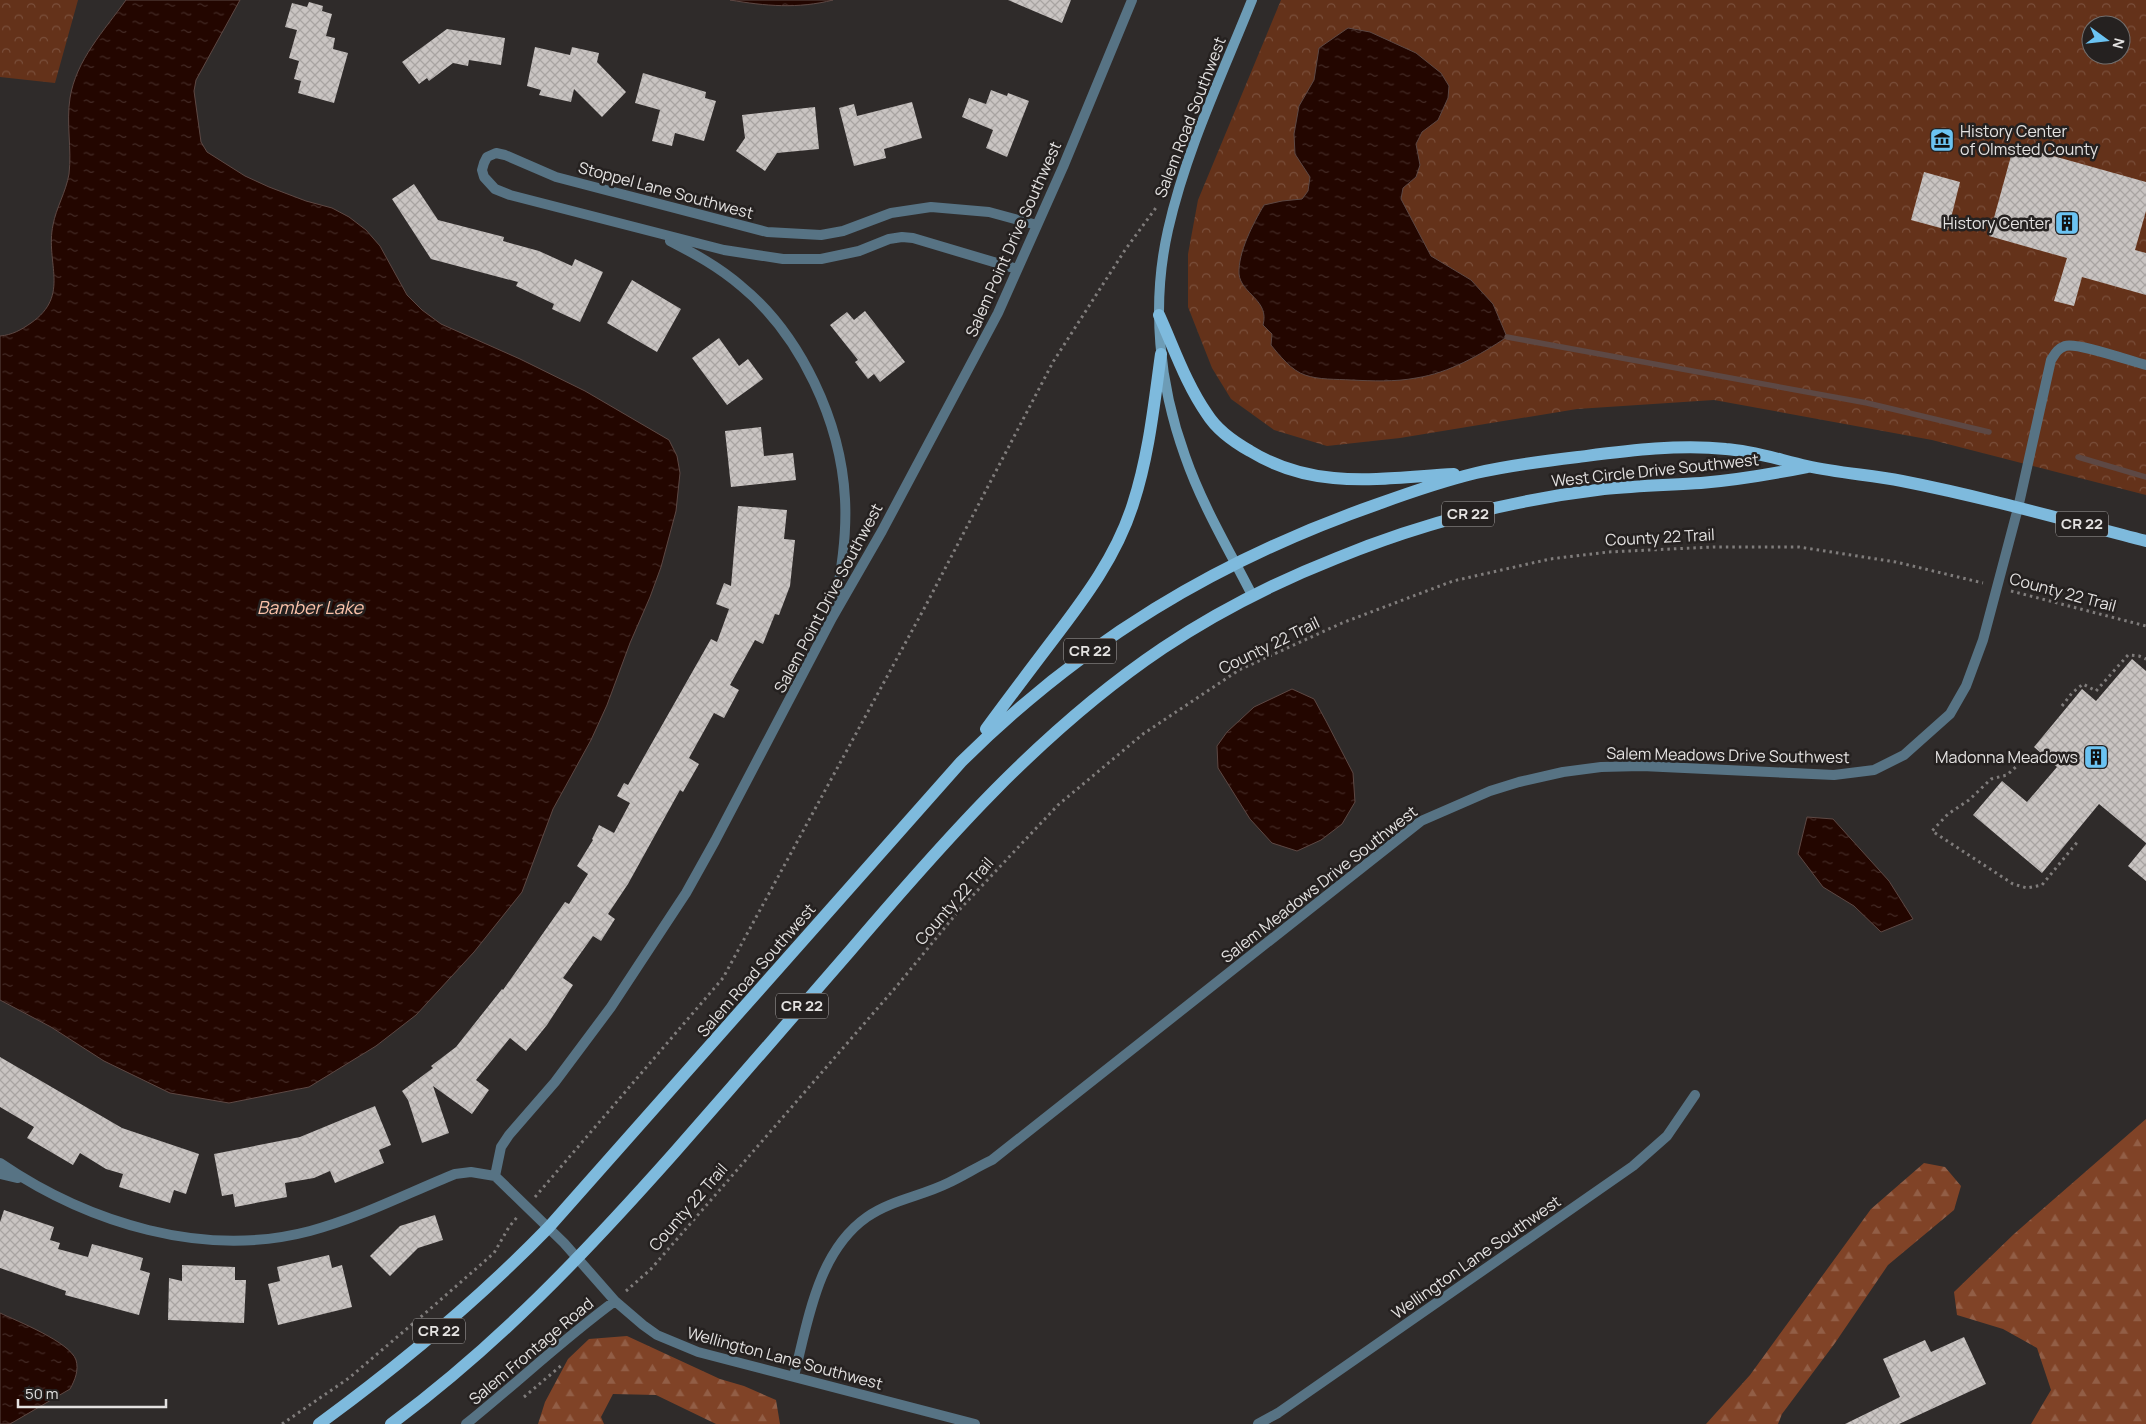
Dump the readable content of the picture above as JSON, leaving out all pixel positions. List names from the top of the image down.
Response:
{
  "streets": {
    "main road": ["Salem Road Southwest", "West Circle Drive Southwest", "CR 22"],
    "street": [
      "Stoppel Lane Southwest",
      "Salem Point Drive Southwest",
      "Salem Meadows Drive Southwest",
      "Wellington Lane Southwest",
      "Salem Frontage Road"
    ],
    "path": ["County 22 Trail"]
  },
  "crossings": [
    ["Salem Road Southwest", "West Circle Drive Southwest"],
    ["Salem Road Southwest", "CR 22"],
    ["Salem Road Southwest", "Wellington Lane Southwest"],
    ["Stoppel Lane Southwest", "Salem Point Drive Southwest"],
    ["West Circle Drive Southwest", "CR 22"],
    ["West Circle Drive Southwest", "Salem Meadows Drive Southwest"],
    ["CR 22", "Wellington Lane Southwest"],
    ["County 22 Trail", "Salem Meadows Drive Southwest"],
    ["County 22 Trail", "Wellington Lane Southwest"],
    ["County 22 Trail", "Salem Frontage Road"],
    ["Salem Meadows Drive Southwest", "Wellington Lane Southwest"],
    ["Wellington Lane Southwest", "Salem Frontage Road"]
  ],
  "water": ["Bamber Lake"],
  "places": {
    "museum": ["History Center of Olmsted County"],
    "building": ["History Center", "Madonna Meadows"]
  },
  "scale_bar": "50 m",
  "north": "right"
}
